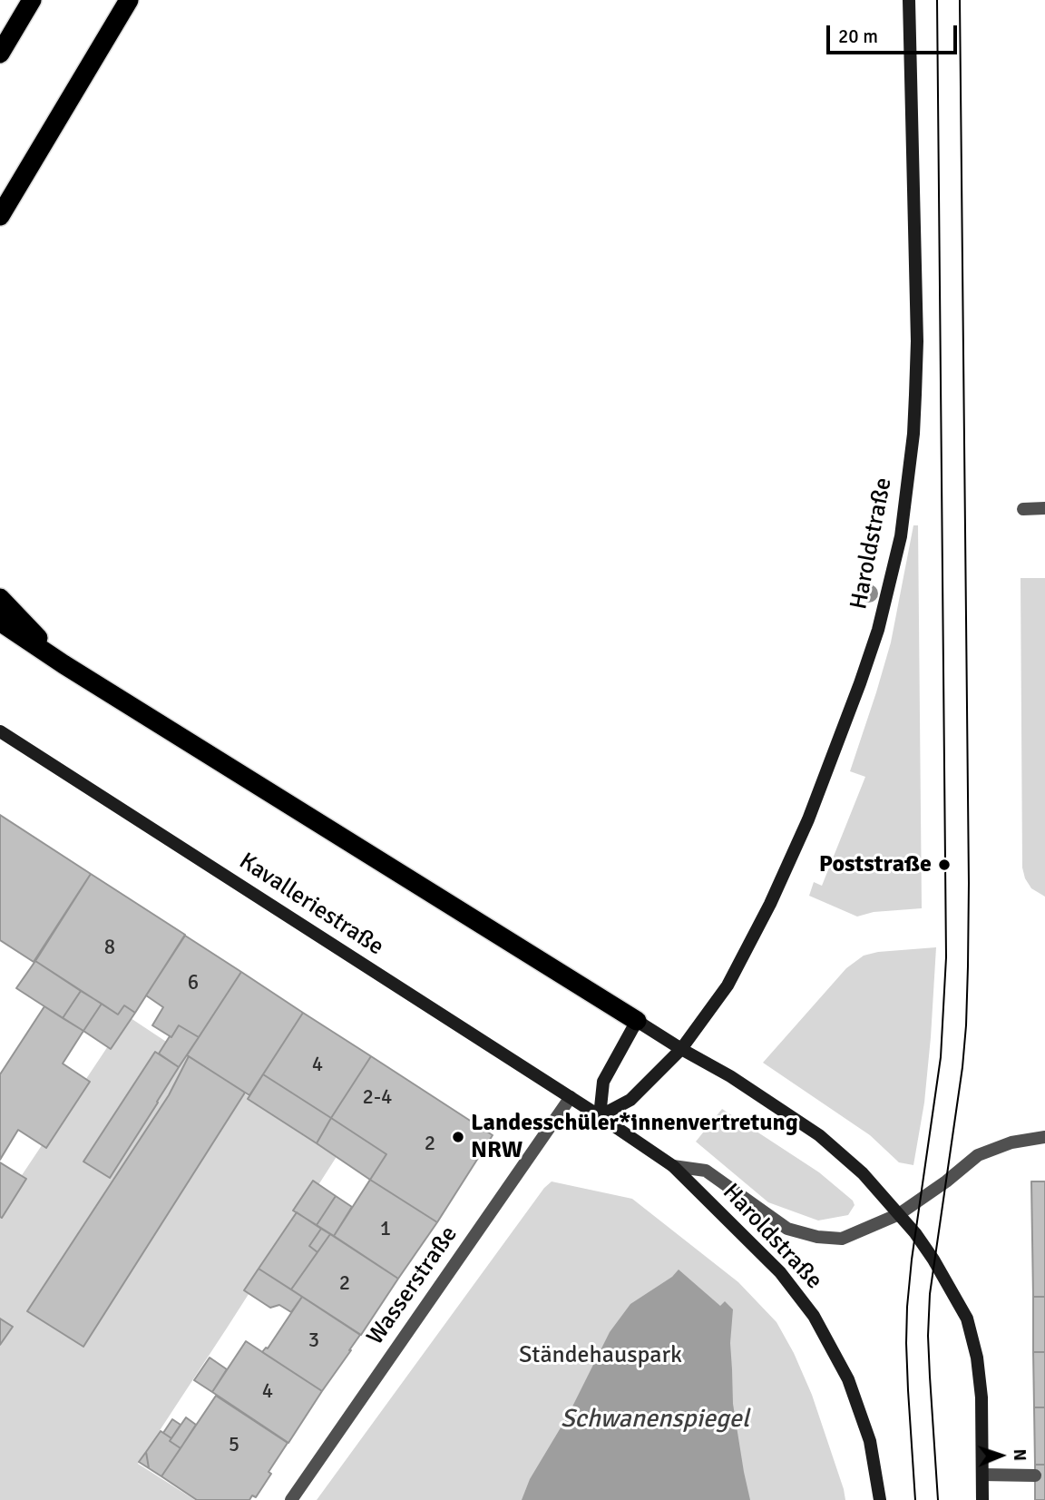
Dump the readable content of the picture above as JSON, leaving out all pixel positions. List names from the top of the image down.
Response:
{
  "streets": {
    "main road": ["Haroldstraße", "Kavalleriestraße"],
    "street": ["Wasserstraße"]
  },
  "crossings": [
    ["Haroldstraße", "Kavalleriestraße"],
    ["Kavalleriestraße", "Wasserstraße"]
  ],
  "water": ["Schwanenspiegel"],
  "parks": ["Ständehauspark"],
  "places": ["Poststraße", "Landesschüler*innenvertretung NRW"],
  "house_numbers": [
    "8",
    "6",
    "4",
    "2-4",
    "2",
    "1",
    "2",
    "3",
    "4",
    "5"
  ],
  "scale_bar": "20 m",
  "north": "right"
}
